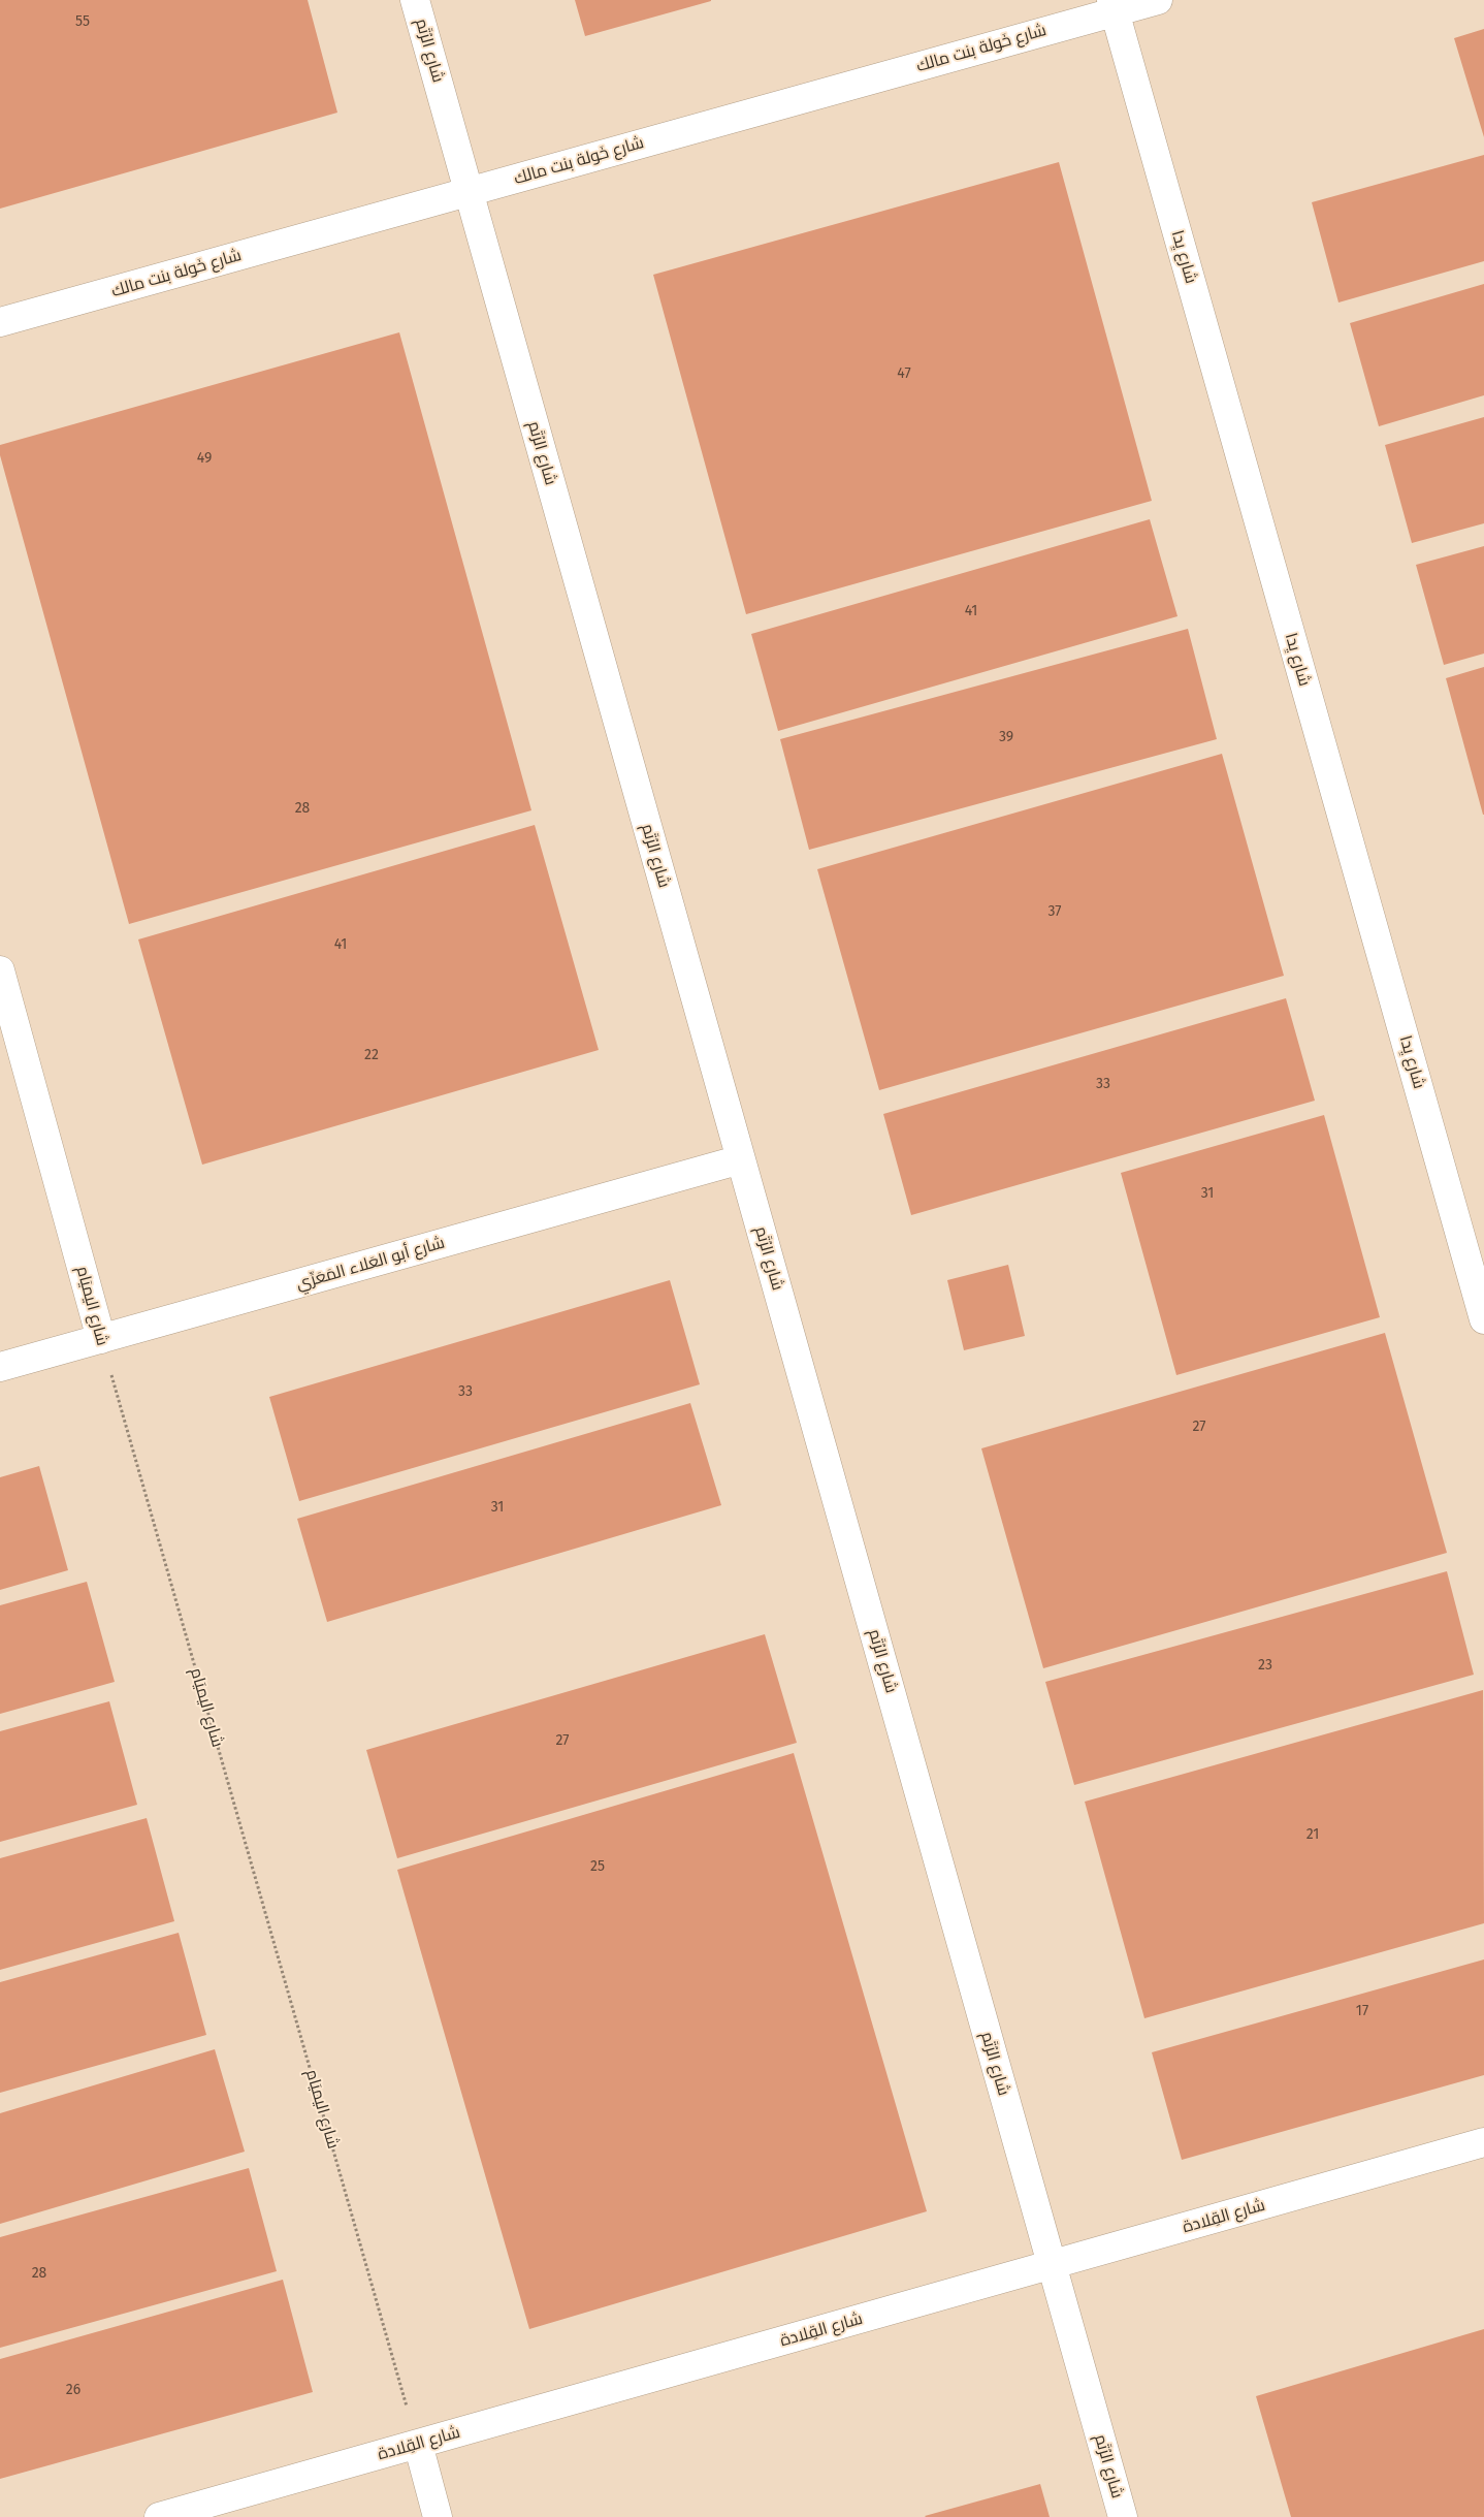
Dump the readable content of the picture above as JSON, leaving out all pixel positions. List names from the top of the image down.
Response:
{
  "streets": {
    "street": [
      "شارع خَولة بنت مالك",
      "شارع الرُتَم",
      "شارع يِدا",
      "شارع أبو العَلاء المَعَرِّي",
      "شارع اليميَام",
      "شارع القِلادة"
    ]
  },
  "crossings": [
    ["شارع خَولة بنت مالك", "شارع الرُتَم"],
    ["شارع خَولة بنت مالك", "شارع يِدا"],
    ["شارع الرُتَم", "شارع أبو العَلاء المَعَرِّي"],
    ["شارع الرُتَم", "شارع القِلادة"],
    ["شارع أبو العَلاء المَعَرِّي", "شارع اليميَام"],
    ["شارع اليميَام", "شارع القِلادة"]
  ],
  "house_numbers": [
    "55",
    "47",
    "49",
    "41",
    "39",
    "28",
    "37",
    "41",
    "22",
    "33",
    "31",
    "33",
    "27",
    "31",
    "23",
    "27",
    "21",
    "25",
    "17",
    "28",
    "26"
  ]
}
